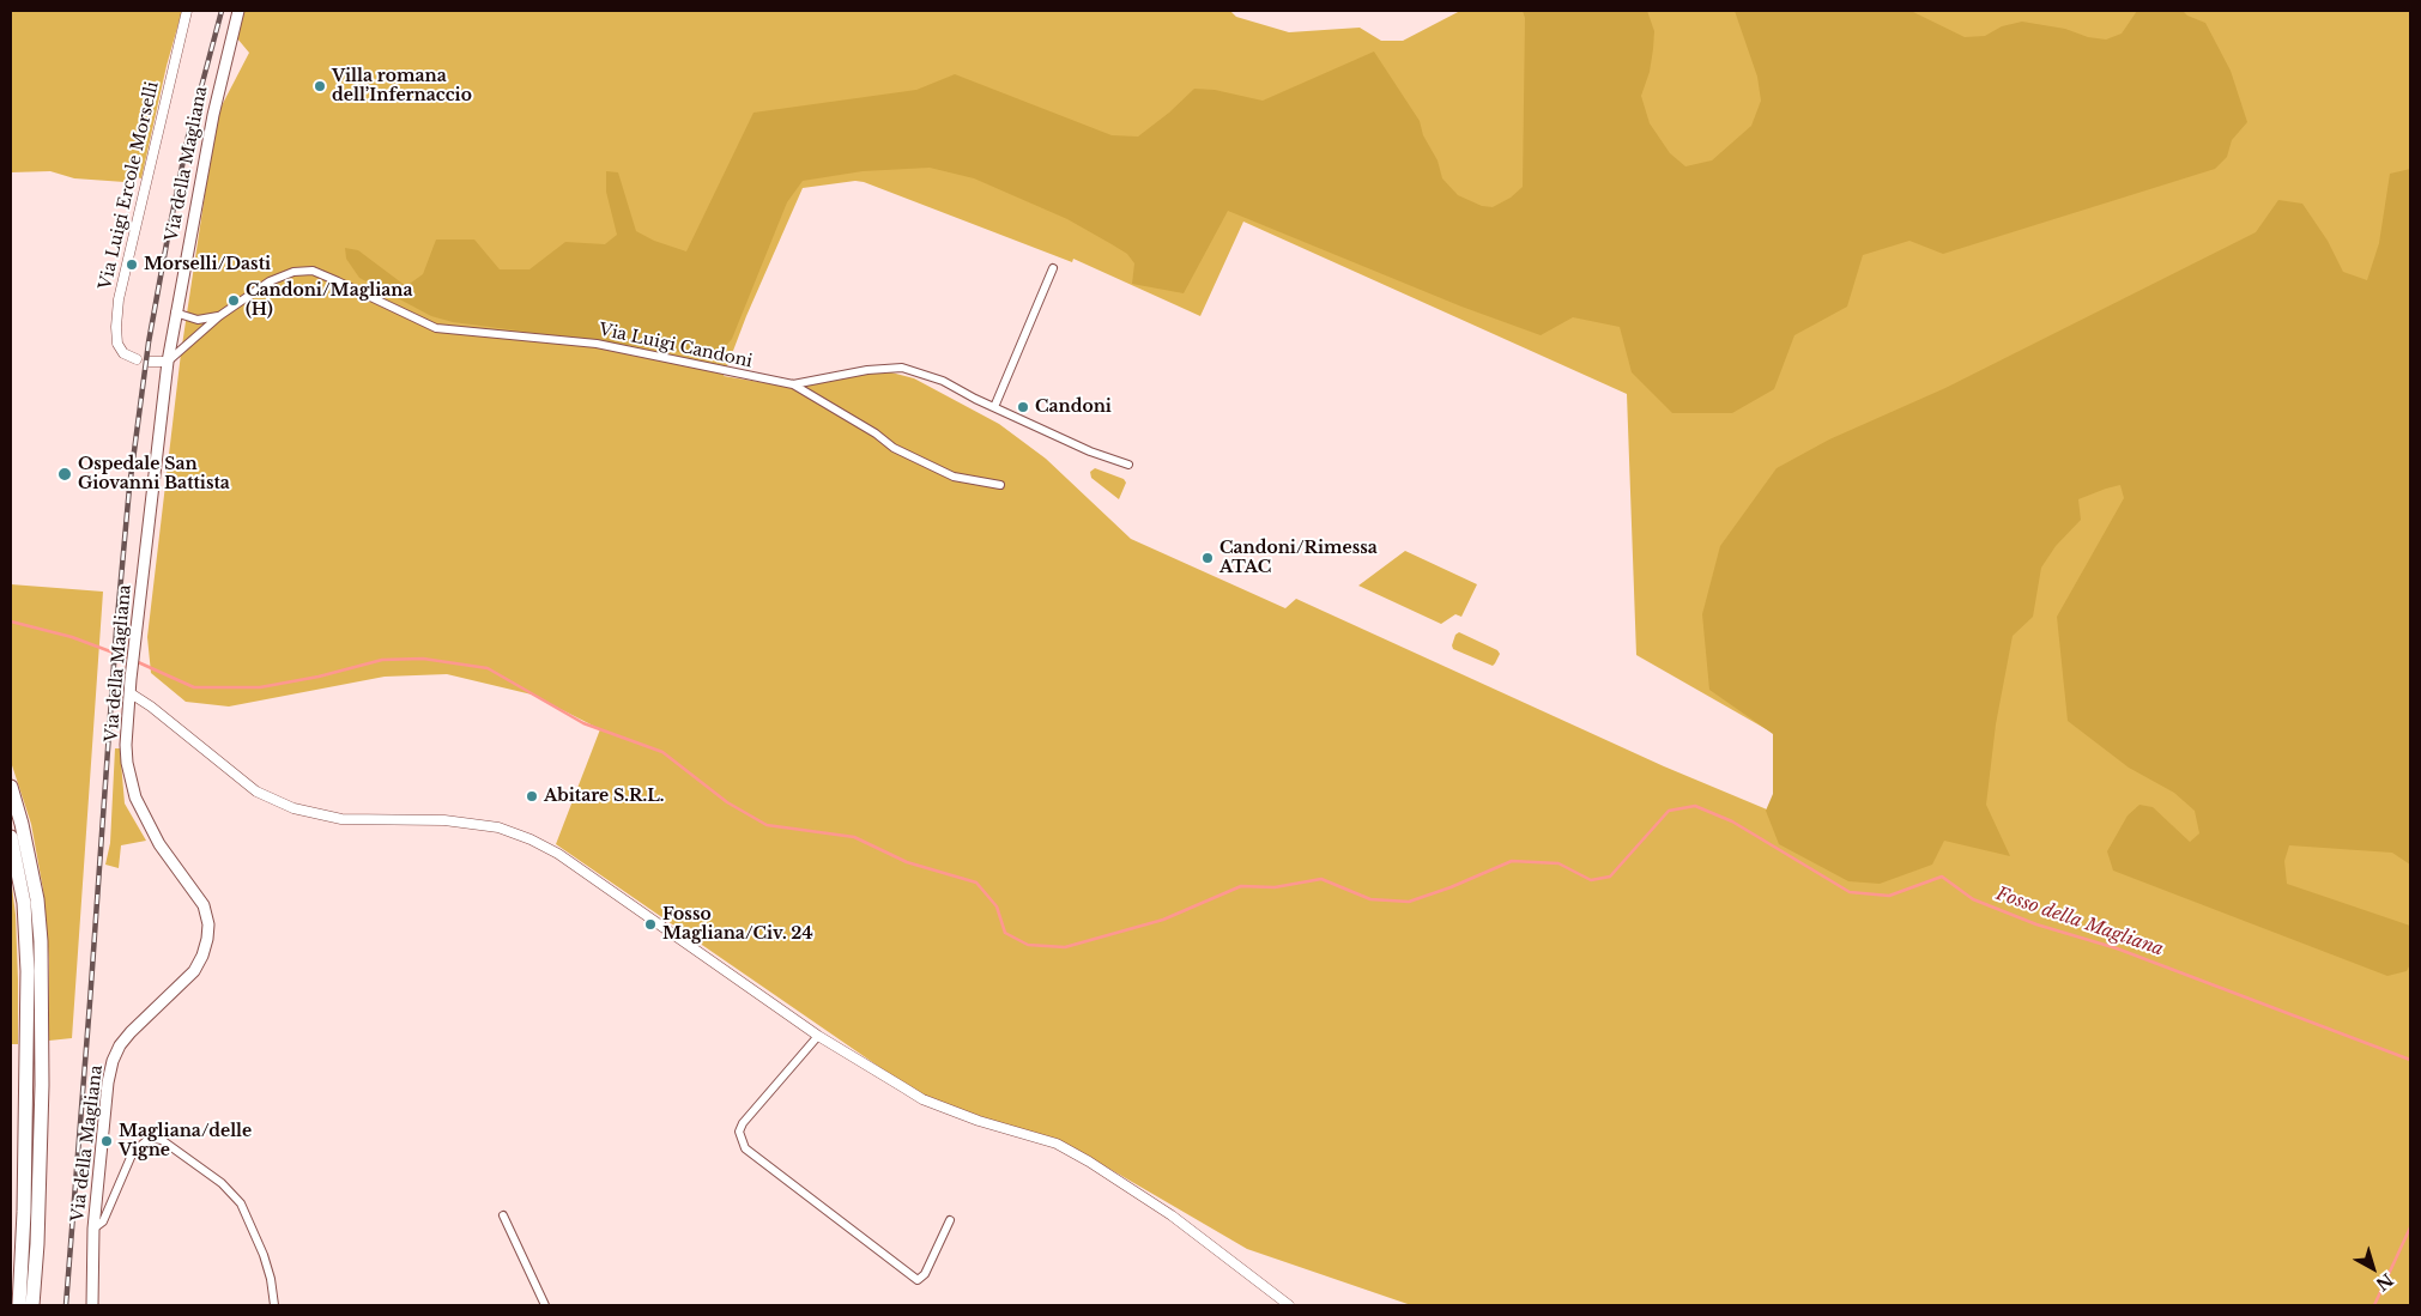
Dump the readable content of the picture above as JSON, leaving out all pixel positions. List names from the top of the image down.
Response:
{
  "streets": {
    "main road": ["Via della Magliana"],
    "street": ["Via Luigi Ercole Morselli", "Via Luigi Candoni"]
  },
  "crossings": [
    ["Via della Magliana", "Via Luigi Candoni"]
  ],
  "water": ["Fosso della Magliana"],
  "places": [
    "Villa romana dell’Infernaccio",
    "Morselli/Dasti",
    "Candoni/Magliana (H)",
    "Candoni",
    "Ospedale San Giovanni Battista",
    "Candoni/Rimessa ATAC",
    "Abitare S.R.L.",
    "Fosso Magliana/Civ. 24",
    "Magliana/delle Vigne"
  ],
  "north": "bottom right"
}
